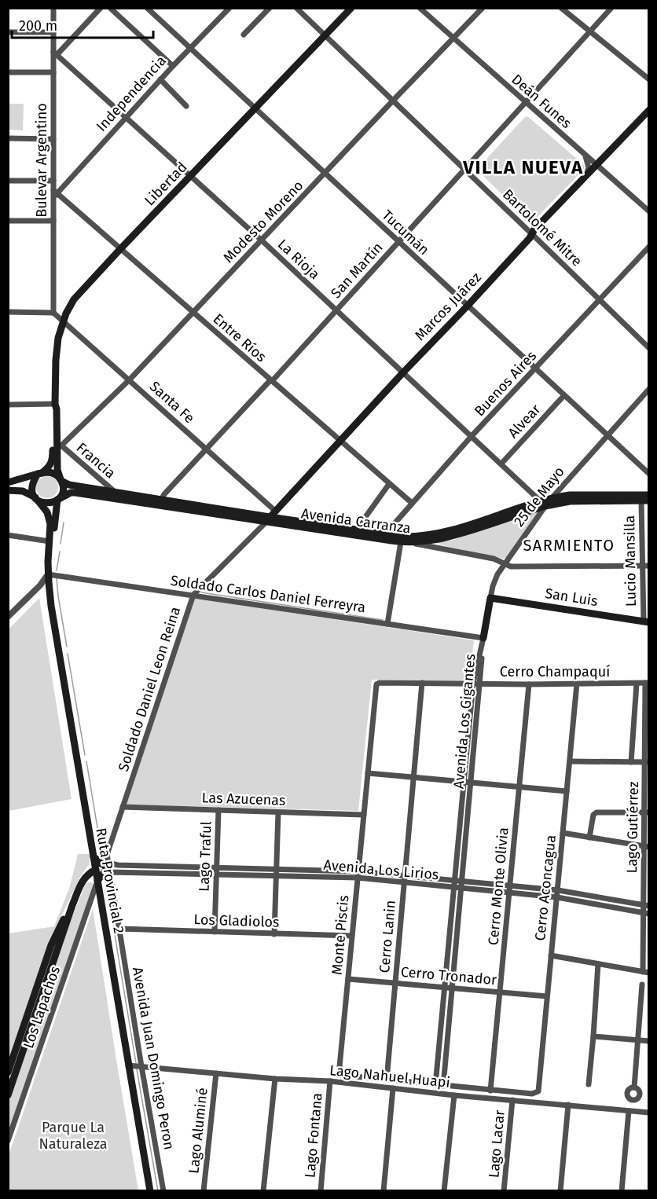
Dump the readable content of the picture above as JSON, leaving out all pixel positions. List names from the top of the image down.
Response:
{
  "streets": {
    "main road": [
      "Libertad",
      "Marcos Juárez",
      "25 de Mayo",
      "Avenida Carranza",
      "San Luis",
      "Ruta Provincial 2"
    ],
    "street": [
      "Independencia",
      "Deán Funes",
      "Bulevar Argentino",
      "Modesto Moreno",
      "Bartolomé Mitre",
      "Tucumán",
      "La Rioja",
      "San Martín",
      "Entre Ríos",
      "Buenos Aires",
      "Santa Fe",
      "Alvear",
      "Francia",
      "Lucio Mansilla",
      "Soldado Carlos Daniel Ferreyra",
      "Cerro Champaquí",
      "Soldado Daniel Leon Reina",
      "Avenida Los Gigantes",
      "Las Azucenas",
      "Lago Gutiérrez",
      "Lago Traful",
      "Avenida Los Lirios",
      "Cerro Monte Olivia",
      "Cerro Aconcagua",
      "Los Gladiolos",
      "Monte Piscis",
      "Cerro Lanin",
      "Cerro Tronador",
      "Los Lapachos",
      "Avenida Juan Domingo Peron",
      "Lago Nahuel Huapi",
      "Lago Aluminé",
      "Lago Fontana",
      "Lago Lacar"
    ]
  },
  "crossings": [
    ["Independencia", "Bulevar Argentino"],
    ["Independencia", "Tucumán"],
    ["Independencia", "La Rioja"],
    ["Independencia", "Entre Ríos"],
    ["Deán Funes", "Modesto Moreno"],
    ["Deán Funes", "San Martín"],
    ["Deán Funes", "Marcos Juárez"],
    ["Bulevar Argentino", "La Rioja"],
    ["Bulevar Argentino", "Entre Ríos"],
    ["Bulevar Argentino", "Santa Fe"],
    ["Libertad", "Modesto Moreno"],
    ["Libertad", "Bartolomé Mitre"],
    ["Libertad", "Tucumán"],
    ["Libertad", "La Rioja"],
    ["Libertad", "Entre Ríos"],
    ["Libertad", "Santa Fe"],
    ["Libertad", "Francia"],
    ["Libertad", "Avenida Carranza"],
    ["Modesto Moreno", "Bartolomé Mitre"],
    ["Modesto Moreno", "Tucumán"],
    ["Modesto Moreno", "La Rioja"],
    ["Modesto Moreno", "Entre Ríos"],
    ["Modesto Moreno", "Santa Fe"],
    ["Modesto Moreno", "Francia"],
    ["Bartolomé Mitre", "San Martín"],
    ["Bartolomé Mitre", "Marcos Juárez"],
    ["Bartolomé Mitre", "Buenos Aires"],
    ["Tucumán", "San Martín"],
    ["Tucumán", "Marcos Juárez"],
    ["Tucumán", "Buenos Aires"],
    ["Tucumán", "Alvear"],
    ["Tucumán", "25 de Mayo"],
    ["La Rioja", "San Martín"],
    ["La Rioja", "Marcos Juárez"],
    ["La Rioja", "Buenos Aires"],
    ["La Rioja", "Alvear"],
    ["La Rioja", "25 de Mayo"],
    ["La Rioja", "Avenida Carranza"],
    ["San Martín", "Entre Ríos"],
    ["San Martín", "Santa Fe"],
    ["San Martín", "Avenida Carranza"],
    ["Marcos Juárez", "Entre Ríos"],
    ["Marcos Juárez", "Santa Fe"],
    ["Marcos Juárez", "Avenida Carranza"],
    ["Marcos Juárez", "Soldado Daniel Leon Reina"],
    ["Entre Ríos", "Buenos Aires"],
    ["Buenos Aires", "Avenida Carranza"],
    ["Francia", "Avenida Carranza"],
    ["25 de Mayo", "Avenida Carranza"],
    ["25 de Mayo", "Soldado Carlos Daniel Ferreyra"],
    ["25 de Mayo", "San Luis"],
    ["25 de Mayo", "Avenida Los Gigantes"],
    ["Avenida Carranza", "Lucio Mansilla"],
    ["Avenida Carranza", "Soldado Daniel Leon Reina"],
    ["Lucio Mansilla", "San Luis"],
    ["Soldado Carlos Daniel Ferreyra", "Soldado Daniel Leon Reina"],
    ["Soldado Carlos Daniel Ferreyra", "Avenida Los Gigantes"],
    ["Soldado Carlos Daniel Ferreyra", "Ruta Provincial 2"],
    ["Cerro Champaquí", "Avenida Los Gigantes"],
    ["Cerro Champaquí", "Lago Gutiérrez"],
    ["Cerro Champaquí", "Cerro Monte Olivia"],
    ["Cerro Champaquí", "Cerro Aconcagua"],
    ["Cerro Champaquí", "Monte Piscis"],
    ["Cerro Champaquí", "Cerro Lanin"],
    ["Soldado Daniel Leon Reina", "Las Azucenas"],
    ["Soldado Daniel Leon Reina", "Avenida Los Lirios"],
    ["Soldado Daniel Leon Reina", "Avenida Juan Domingo Peron"],
    ["Avenida Los Gigantes", "Avenida Los Lirios"],
    ["Avenida Los Gigantes", "Cerro Tronador"],
    ["Avenida Los Gigantes", "Lago Nahuel Huapi"],
    ["Las Azucenas", "Lago Traful"],
    ["Las Azucenas", "Monte Piscis"],
    ["Lago Gutiérrez", "Avenida Los Lirios"],
    ["Lago Traful", "Avenida Los Lirios"],
    ["Lago Traful", "Los Gladiolos"],
    ["Avenida Los Lirios", "Cerro Monte Olivia"],
    ["Avenida Los Lirios", "Cerro Aconcagua"],
    ["Avenida Los Lirios", "Monte Piscis"],
    ["Avenida Los Lirios", "Cerro Lanin"],
    ["Avenida Los Lirios", "Avenida Juan Domingo Peron"],
    ["Ruta Provincial 2", "Los Lapachos"],
    ["Ruta Provincial 2", "Lago Nahuel Huapi"],
    ["Cerro Monte Olivia", "Cerro Tronador"],
    ["Cerro Monte Olivia", "Lago Nahuel Huapi"],
    ["Cerro Aconcagua", "Cerro Tronador"],
    ["Cerro Aconcagua", "Lago Nahuel Huapi"],
    ["Los Gladiolos", "Monte Piscis"],
    ["Los Gladiolos", "Avenida Juan Domingo Peron"],
    ["Monte Piscis", "Cerro Tronador"],
    ["Monte Piscis", "Lago Nahuel Huapi"],
    ["Cerro Lanin", "Cerro Tronador"],
    ["Cerro Lanin", "Lago Nahuel Huapi"],
    ["Avenida Juan Domingo Peron", "Lago Nahuel Huapi"],
    ["Lago Nahuel Huapi", "Lago Aluminé"],
    ["Lago Nahuel Huapi", "Lago Fontana"],
    ["Lago Nahuel Huapi", "Lago Lacar"]
  ],
  "districts": ["VILLA NUEVA", "SARMIENTO"],
  "parks": ["Parque La Naturaleza"],
  "scale_bar": "200 m"
}
